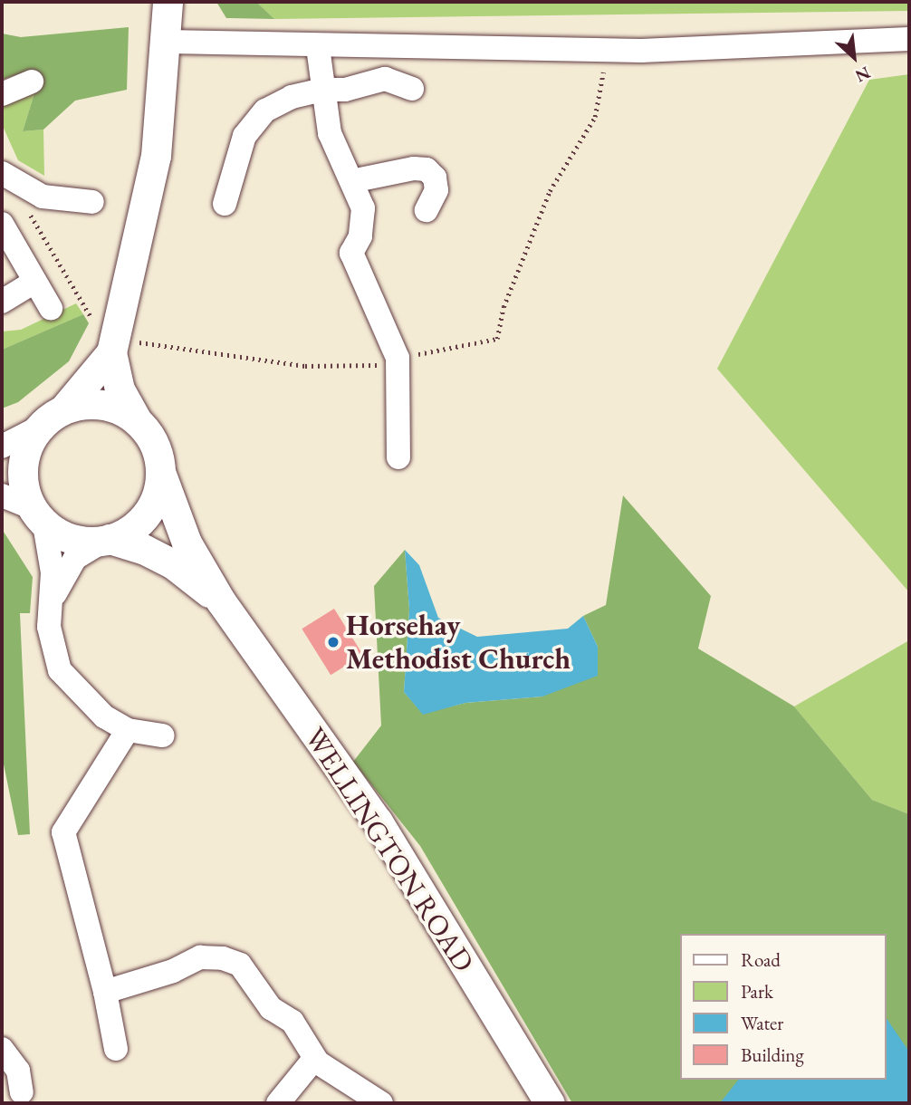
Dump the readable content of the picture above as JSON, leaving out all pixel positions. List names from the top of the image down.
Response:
{
  "streets": {
    "main road": ["WELLINGTON ROAD"]
  },
  "places": ["Horsehay Methodist Church"],
  "legend": [
    "Road",
    "Park",
    "Water",
    "Building"
  ],
  "north": "bottom right"
}
